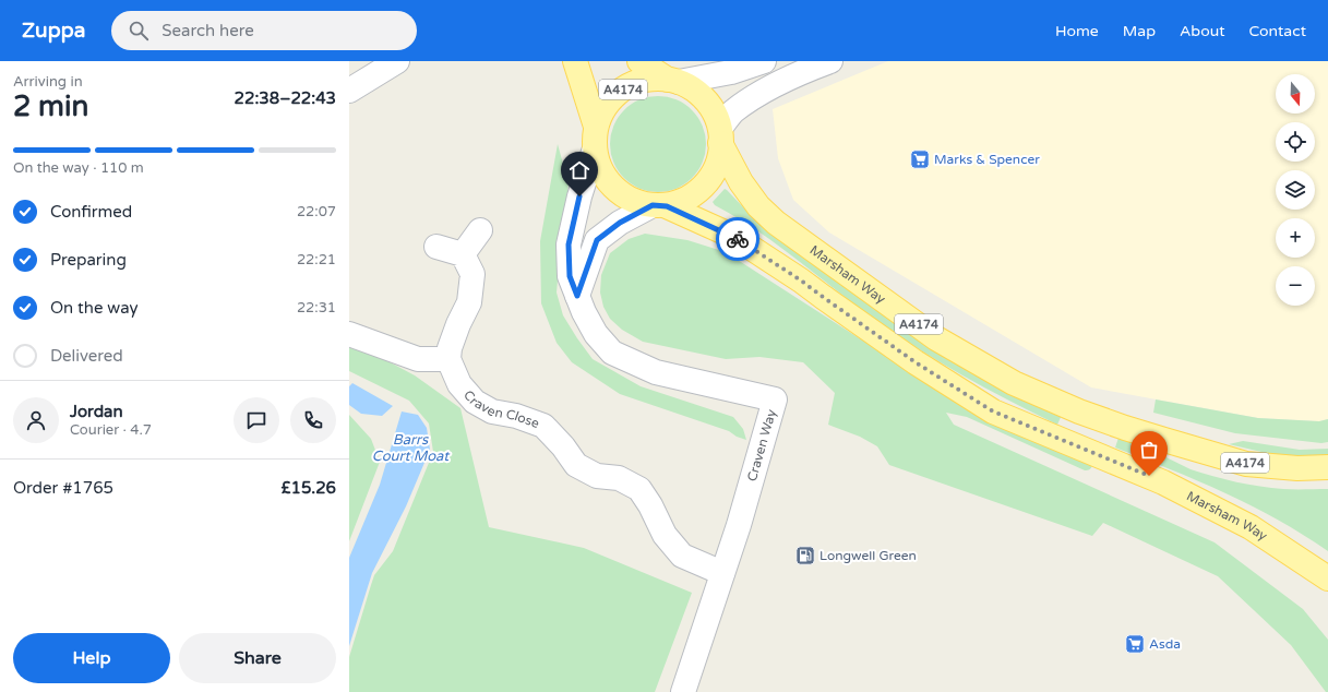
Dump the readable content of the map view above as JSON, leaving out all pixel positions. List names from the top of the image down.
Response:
{
  "streets": {
    "main road": ["A4174", "Marsham Way"],
    "street": ["Craven Close", "Craven Way"]
  },
  "crossings": [
    ["A4174", "Marsham Way"],
    ["A4174", "Craven Way"],
    ["Marsham Way", "Craven Way"],
    ["Craven Close", "Craven Way"]
  ],
  "water": ["Barrs Court Moat"],
  "places": {
    "supermarket": ["Marks & Spencer", "Asda"],
    "fuel station": ["Longwell Green"]
  },
  "north": "bottom",
  "page": {
    "header": "Zuppa",
    "search": "Search here",
    "nav": [
      "Home",
      "Map",
      "About",
      "Contact"
    ],
    "heading": ["2 min", "Arriving in", "22:38–22:43"],
    "panel": [
      "Jordan",
      "Courier · 4.7",
      "Order #1765",
      "£15.26"
    ],
    "map_buttons": ["+", "−"],
    "bar": "On the way · 110 m",
    "list": [
      ["Confirmed", "22:07"],
      ["Preparing", "22:21"],
      ["On the way", "22:31"],
      "Delivered"
    ],
    "buttons": ["Help", "Share"]
  }
}
